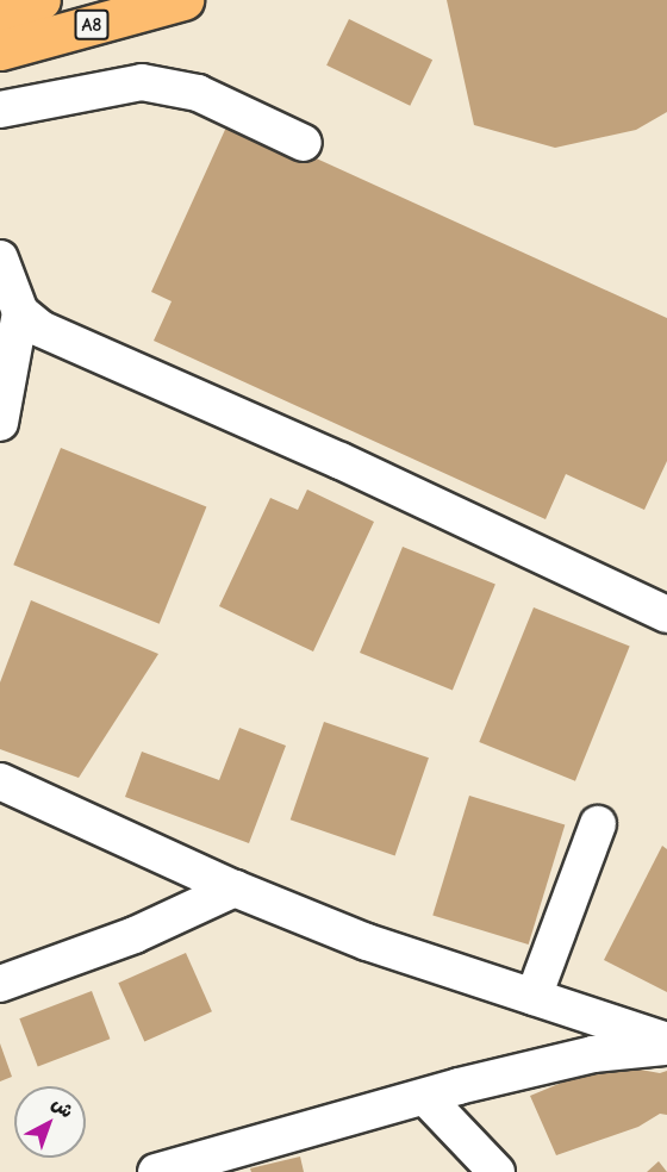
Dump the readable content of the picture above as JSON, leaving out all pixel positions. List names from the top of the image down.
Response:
{
  "streets": {
    "highway": ["A8"]
  },
  "north": "top right"
}
